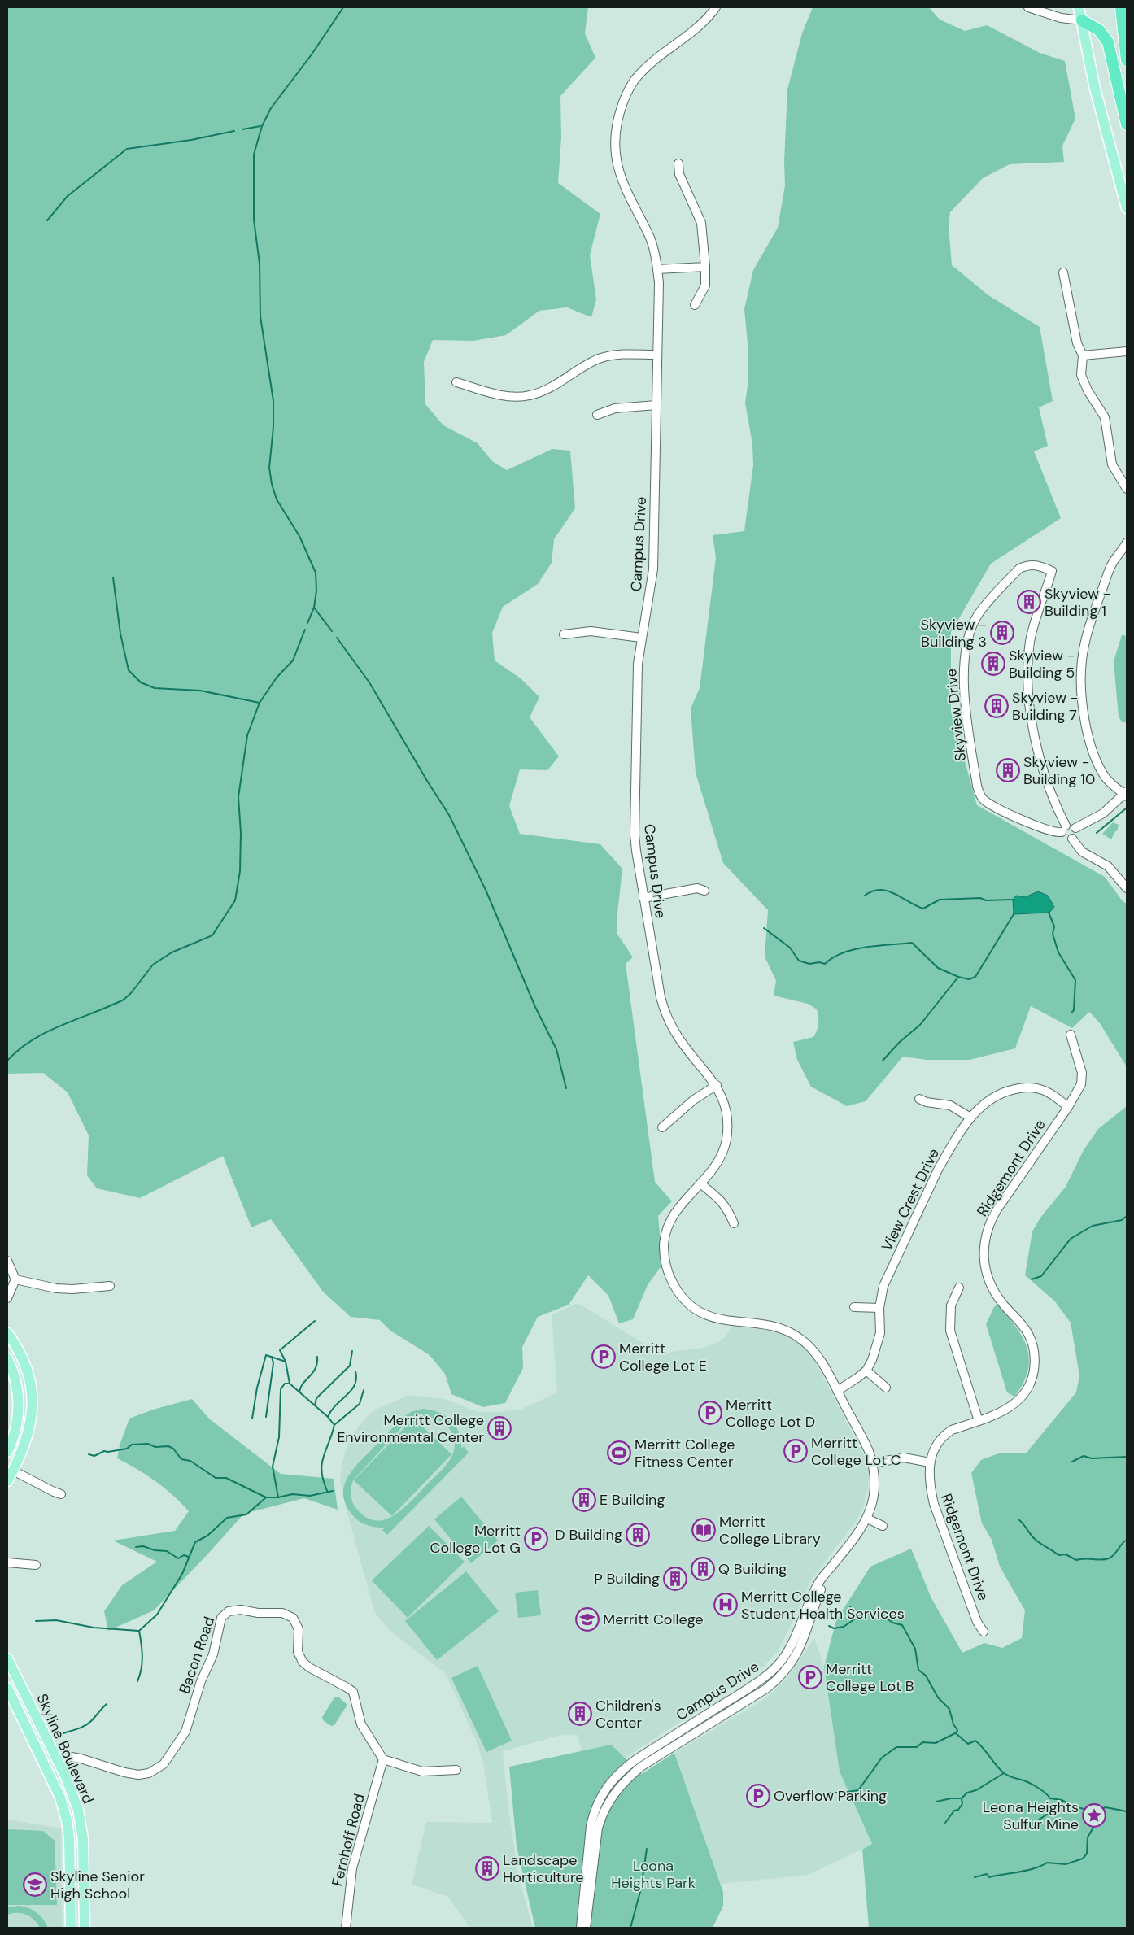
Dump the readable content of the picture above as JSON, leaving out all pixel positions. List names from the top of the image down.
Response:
{
  "streets": {
    "main road": ["Skyline Boulevard"],
    "street": [
      "Campus Drive",
      "Skyview Drive",
      "Ridgemont Drive",
      "View Crest Drive",
      "Bacon Road",
      "Fernhoff Road"
    ]
  },
  "crossings": [
    ["Campus Drive", "View Crest Drive"],
    ["Ridgemont Drive", "View Crest Drive"],
    ["Bacon Road", "Skyline Boulevard"],
    ["Bacon Road", "Fernhoff Road"]
  ],
  "parks": ["Leona Heights Park"],
  "places": {
    "building": [
      "Skyview - Building 1",
      "Skyview - Building 3",
      "Skyview - Building 5",
      "Skyview - Building 7",
      "Skyview - Building 10",
      "Merritt College Environmental Center",
      "E Building",
      "D Building",
      "Q Building",
      "P Building",
      "Children's Center",
      "Landscape Horticulture"
    ],
    "parking": [
      "Merritt College Lot E",
      "Merritt College Lot D",
      "Merritt College Lot C",
      "Merritt College Lot G",
      "Merritt College Lot B",
      "Overflow Parking"
    ],
    "sports": ["Merritt College Fitness Center"],
    "library": ["Merritt College Library"],
    "hospital": ["Merritt College Student Health Services"],
    "school or university": ["Merritt College", "Skyline Senior High School"],
    "place": ["Leona Heights Sulfur Mine"]
  }
}
